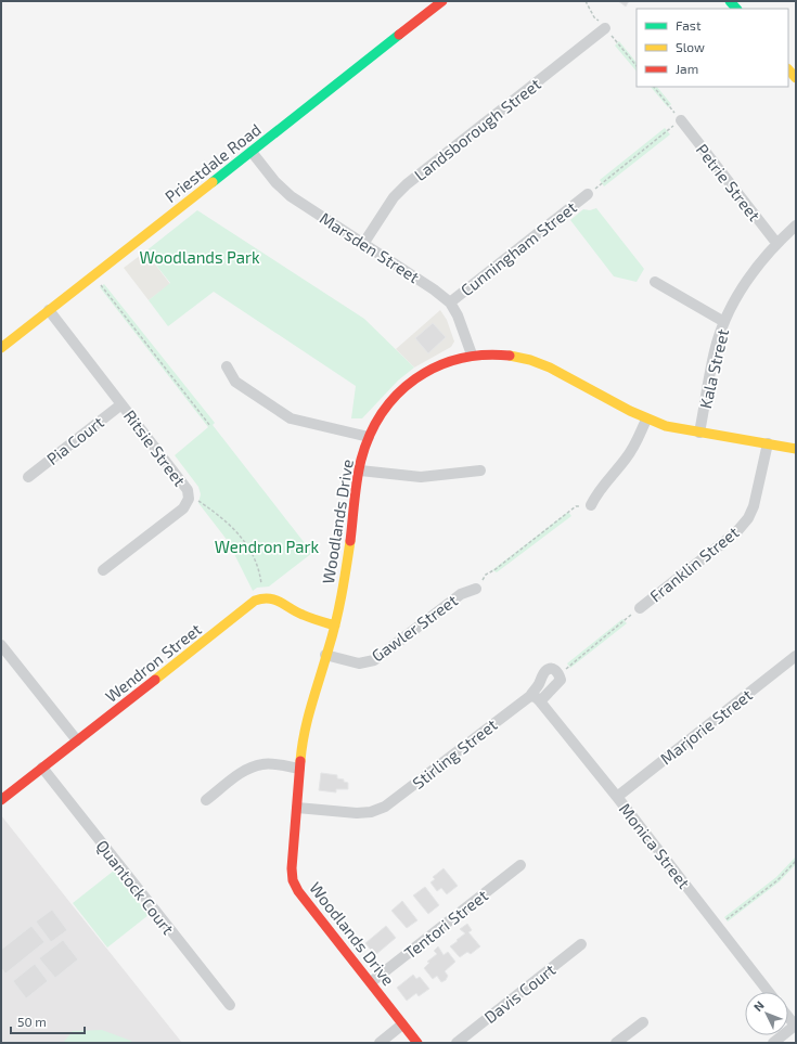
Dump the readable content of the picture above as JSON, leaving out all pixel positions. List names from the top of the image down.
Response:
{
  "streets": {
    "street": [
      "Landsborough Street",
      "Priestdale Road",
      "Petrie Street",
      "Marsden Street",
      "Cunningham Street",
      "Kala Street",
      "Pia Court",
      "Ritsie Street",
      "Woodlands Drive",
      "Franklin Street",
      "Gawler Street",
      "Wendron Street",
      "Marjorie Street",
      "Stirling Street",
      "Monica Street",
      "Quantock Court",
      "Tentori Street",
      "Davis Court"
    ]
  },
  "crossings": [
    ["Landsborough Street", "Marsden Street"],
    ["Priestdale Road", "Marsden Street"],
    ["Priestdale Road", "Ritsie Street"],
    ["Petrie Street", "Kala Street"],
    ["Marsden Street", "Cunningham Street"],
    ["Marsden Street", "Woodlands Drive"],
    ["Kala Street", "Woodlands Drive"],
    ["Pia Court", "Ritsie Street"],
    ["Woodlands Drive", "Franklin Street"],
    ["Woodlands Drive", "Gawler Street"],
    ["Woodlands Drive", "Stirling Street"],
    ["Woodlands Drive", "Tentori Street"],
    ["Wendron Street", "Quantock Court"],
    ["Marjorie Street", "Monica Street"],
    ["Stirling Street", "Monica Street"]
  ],
  "parks": ["Woodlands Park", "Wendron Park"],
  "legend": ["Fast", "Slow", "Jam"],
  "scale_bar": "50 m",
  "north": "top left"
}
